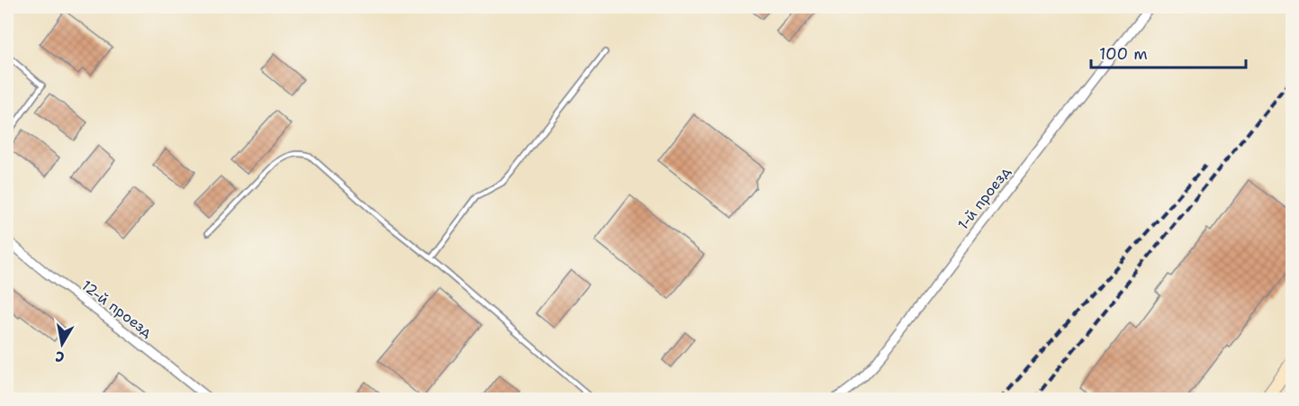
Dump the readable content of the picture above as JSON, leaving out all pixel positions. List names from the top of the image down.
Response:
{
  "streets": {
    "street": ["1-й проезд", "12-й проезд"]
  },
  "scale_bar": "100 m",
  "north": "bottom"
}
